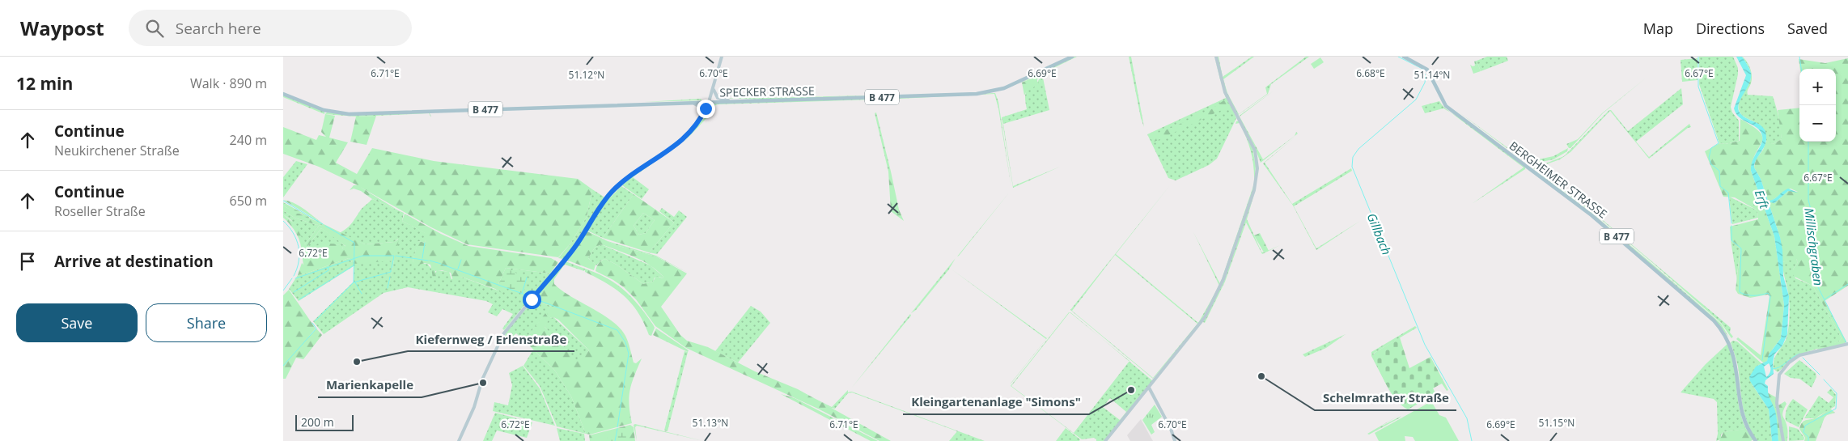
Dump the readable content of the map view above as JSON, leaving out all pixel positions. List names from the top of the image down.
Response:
{
  "streets": {
    "main road": ["SPECKER STRASSE", "B 477", "BERGHEIMER STRASSE"]
  },
  "water": ["Erft", "Gillbach", "Millischgraben"],
  "places": [
    "Kiefernweg / Erlenstraße",
    "Schelmrather Straße",
    "Marienkapelle",
    "Kleingartenanlage \"Simons\""
  ],
  "scale_bar": "200 m",
  "page": {
    "header": "Waypost",
    "search": "Search here",
    "nav": ["Map", "Directions", "Saved"],
    "heading": ["12 min", "Walk · 890 m"],
    "map_buttons": ["+", "−"],
    "list": [
      ["Continue", "Neukirchener Straße", "240 m"],
      ["Continue", "Roseller Straße", "650 m"],
      "Arrive at destination"
    ],
    "buttons": ["Save", "Share"],
    "scale": "200 m"
  },
  "coordinates": [
    "6.71°E",
    "6.70°E",
    "6.69°E",
    "6.68°E",
    "6.67°E",
    "51.12°N",
    "51.14°N",
    "6.72°E",
    "51.13°N",
    "51.15°N"
  ]
}
